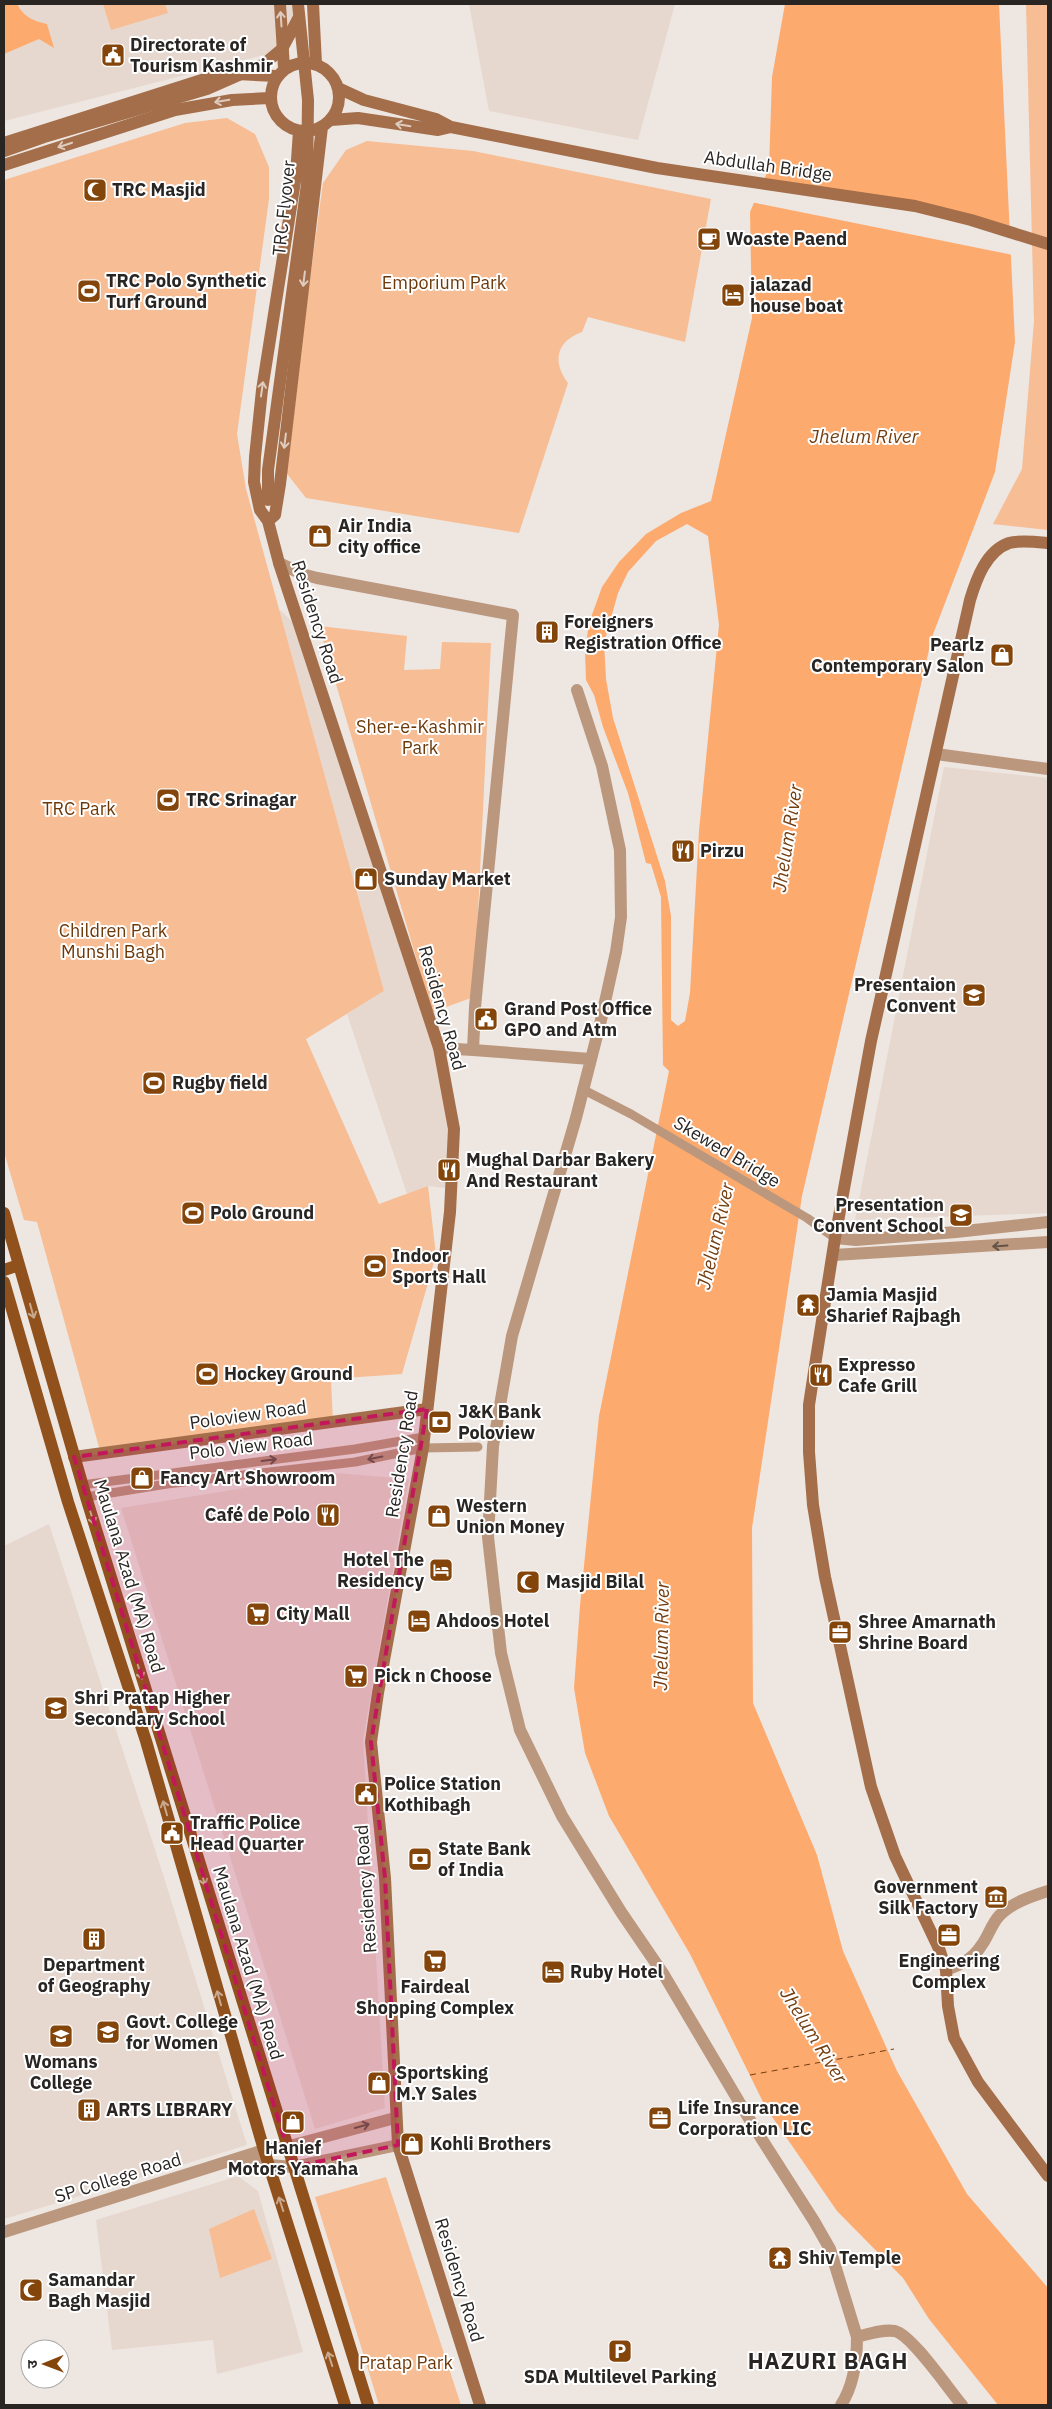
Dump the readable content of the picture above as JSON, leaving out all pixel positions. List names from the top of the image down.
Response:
{
  "streets": {
    "main road": [
      "Abdullah Bridge",
      "TRC Flyover",
      "Residency Road",
      "Poloview Road",
      "Maulana Azad (MA) Road"
    ],
    "street": ["Skewed Bridge", "Polo View Road", "SP College Road"]
  },
  "crossings": [
    ["TRC Flyover", "Residency Road"],
    ["Residency Road", "Poloview Road"],
    ["Residency Road", "Polo View Road"],
    ["Residency Road", "SP College Road"],
    ["Poloview Road", "Maulana Azad (MA) Road"],
    ["Polo View Road", "Maulana Azad (MA) Road"],
    ["Maulana Azad (MA) Road", "SP College Road"]
  ],
  "districts": ["HAZURI BAGH"],
  "water": ["Jhelum River"],
  "parks": [
    "Emporium Park",
    "Sher-e-Kashmir Park",
    "TRC Park",
    "Children Park Munshi Bagh",
    "Pratap Park"
  ],
  "places": {
    "public building": [
      "Directorate of Tourism Kashmir",
      "Grand Post Office GPO and Atm",
      "Police Station Kothibagh",
      "Traffic Police Head Quarter"
    ],
    "mosque": ["TRC Masjid", "Masjid Bilal", "Samandar Bagh Masjid"],
    "cafe": ["Woaste Paend"],
    "sports": [
      "TRC Polo Synthetic Turf Ground",
      "TRC Srinagar",
      "Rugby field",
      "Polo Ground",
      "Indoor Sports Hall",
      "Hockey Ground"
    ],
    "hotel": [
      "jalazad house boat",
      "Hotel The Residency",
      "Ahdoos Hotel",
      "Ruby Hotel"
    ],
    "shop": [
      "Air India city office",
      "Pearlz Contemporary Salon",
      "Sunday Market",
      "Fancy Art Showroom",
      "Western Union Money",
      "Sportsking M.Y Sales",
      "Hanief Motors Yamaha",
      "Kohli Brothers"
    ],
    "building": ["Foreigners Registration Office", "Department of Geography", "ARTS LIBRARY"],
    "restaurant": [
      "Pirzu",
      "Mughal Darbar Bakery And Restaurant",
      "Expresso Cafe Grill",
      "Café de Polo"
    ],
    "school or university": [
      "Presentaion Convent",
      "Presentation Convent School",
      "Shri Pratap Higher Secondary School",
      "Govt. College for Women",
      "Womans College"
    ],
    "temple": ["Jamia Masjid Sharief Rajbagh", "Shiv Temple"],
    "bank": ["J&K Bank Poloview", "State Bank of India"],
    "supermarket": ["City Mall", "Pick n Choose", "Fairdeal Shopping Complex"],
    "office": ["Shree Amarnath Shrine Board", "Engineering Complex", "Life Insurance Corporation LIC"],
    "museum": ["Government Silk Factory"],
    "parking": ["SDA Multilevel Parking"]
  },
  "north": "left"
}
